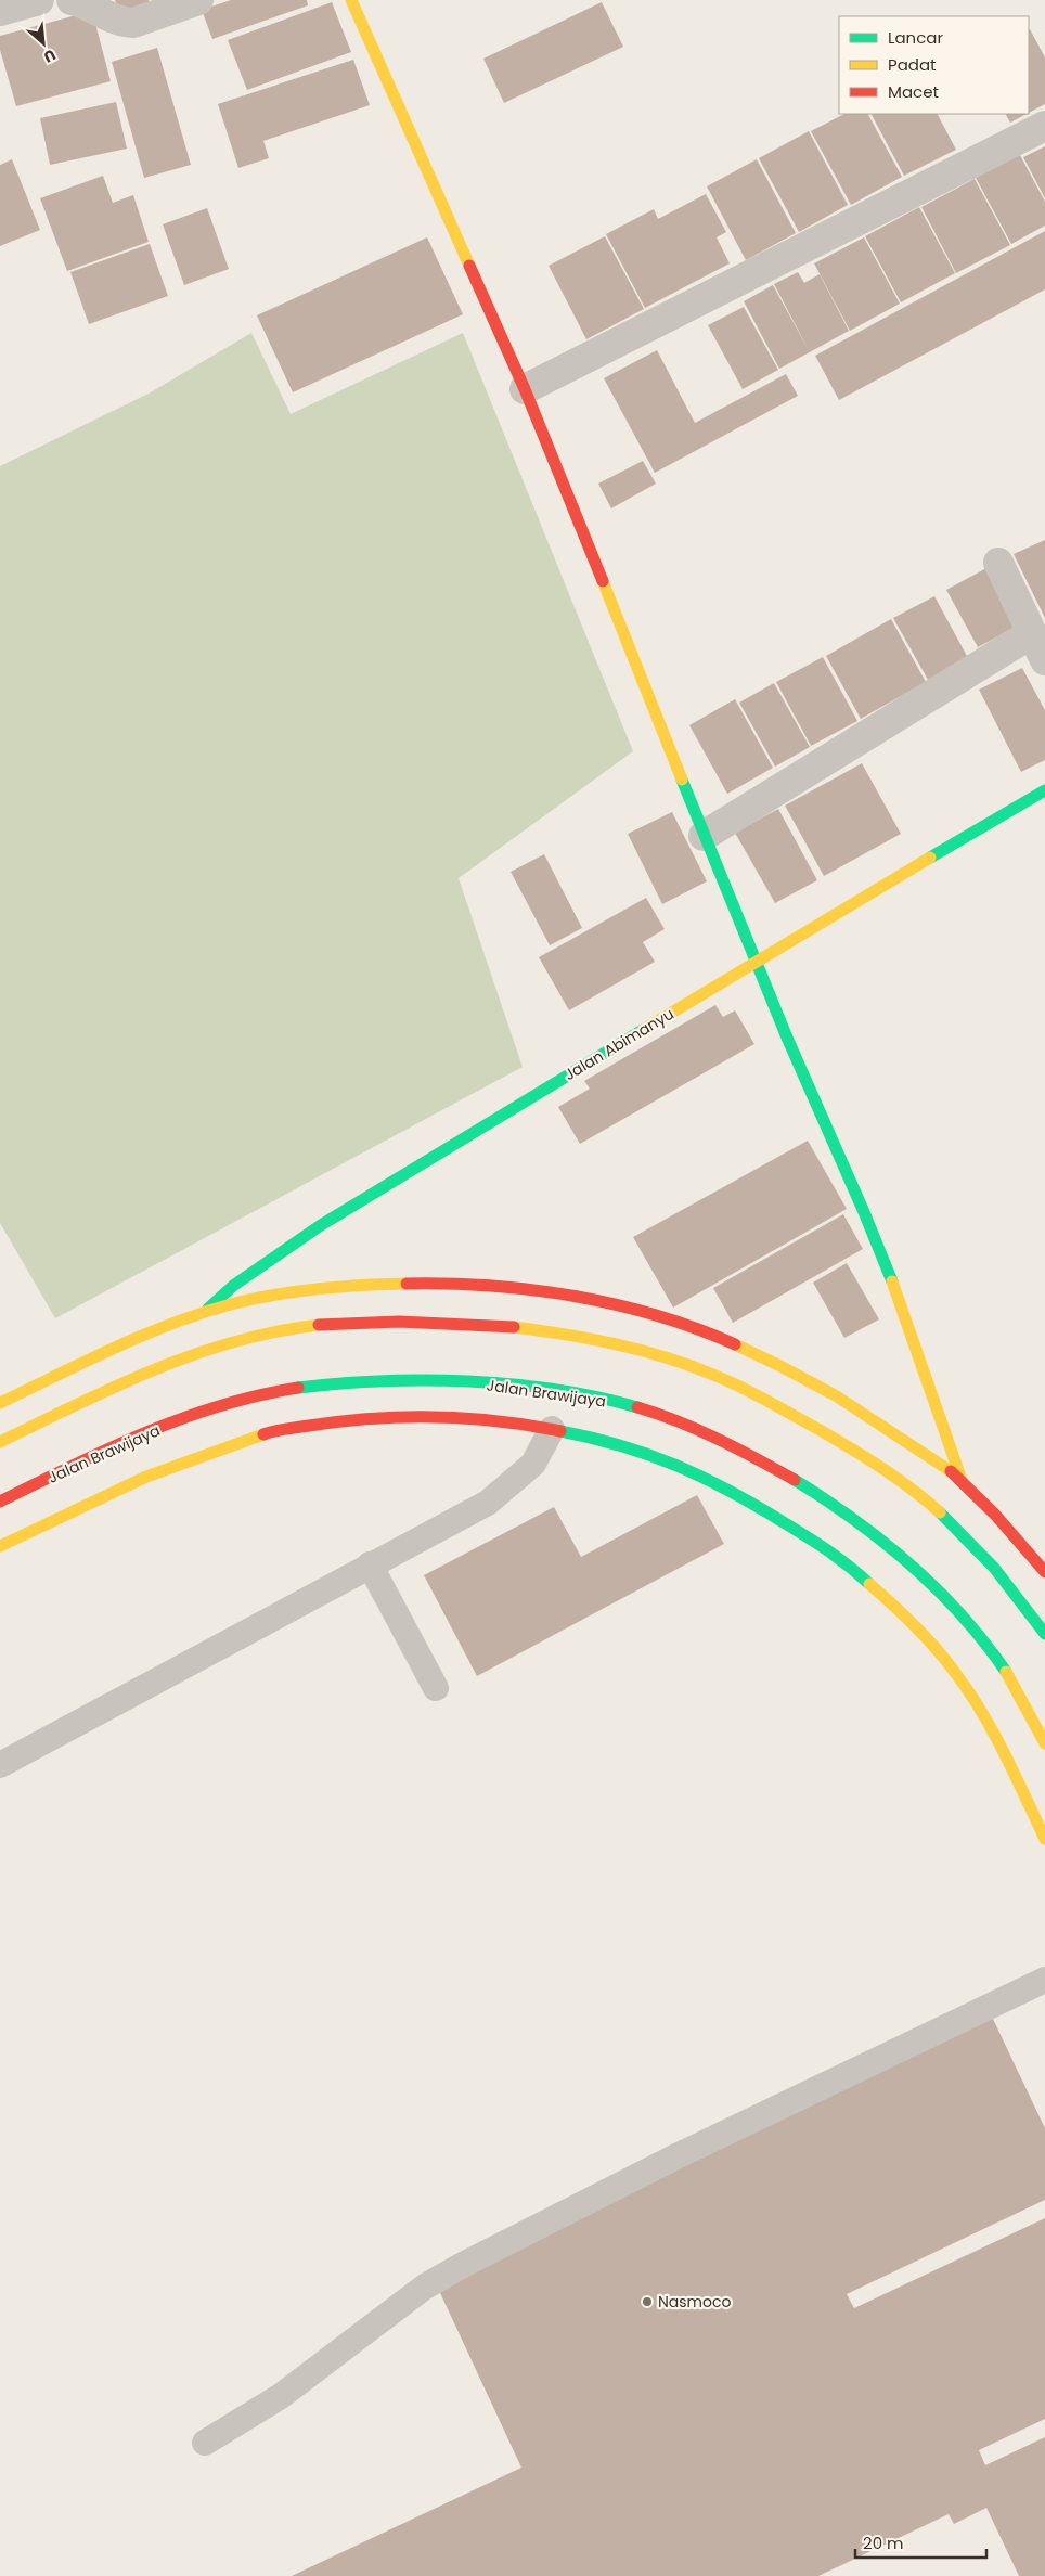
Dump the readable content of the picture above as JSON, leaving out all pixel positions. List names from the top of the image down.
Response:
{
  "streets": {
    "main road": ["Jalan Abimanyu", "Jalan Brawijaya"]
  },
  "places": ["Nasmoco"],
  "legend": ["Lancar", "Padat", "Macet"],
  "scale_bar": "20 m",
  "north": "bottom right"
}
